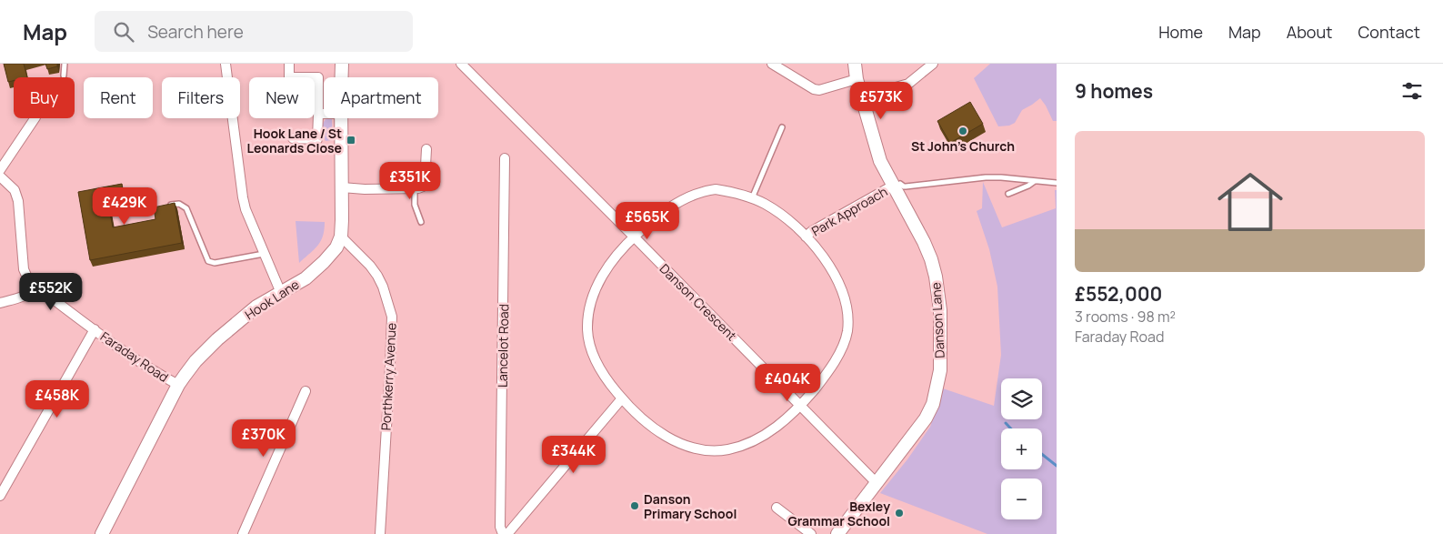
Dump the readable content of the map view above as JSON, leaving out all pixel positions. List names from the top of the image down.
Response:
{
  "streets": {
    "street": [
      "Park Approach",
      "Hook Lane",
      "Danson Crescent",
      "Danson Lane",
      "Lancelot Road",
      "Faraday Road",
      "Porthkerry Avenue"
    ]
  },
  "crossings": [
    ["Park Approach", "Danson Lane"],
    ["Hook Lane", "Faraday Road"],
    ["Hook Lane", "Porthkerry Avenue"],
    ["Danson Crescent", "Danson Lane"]
  ],
  "places": {
    "other": ["St John's Church", "Danson Primary School", "Bexley Grammar School"],
    "transit": ["Hook Lane / St Leonards Close"]
  },
  "page": {
    "header": "Map",
    "search": "Search here",
    "nav": [
      "Home",
      "Map",
      "About",
      "Contact"
    ],
    "heading": "9 homes",
    "chip": [
      "Buy",
      "Rent",
      "Filters",
      "New",
      "Apartment"
    ],
    "price": [
      "£573K",
      "£351K",
      "£429K",
      "£565K",
      "£552K",
      "£404K",
      "£458K",
      "£370K",
      "£344K"
    ],
    "list": [
      {
        "name": "£552,000",
        "note": "3 rooms · 98 m² · Faraday Road"
      }
    ],
    "map_buttons": ["+", "−"]
  }
}
